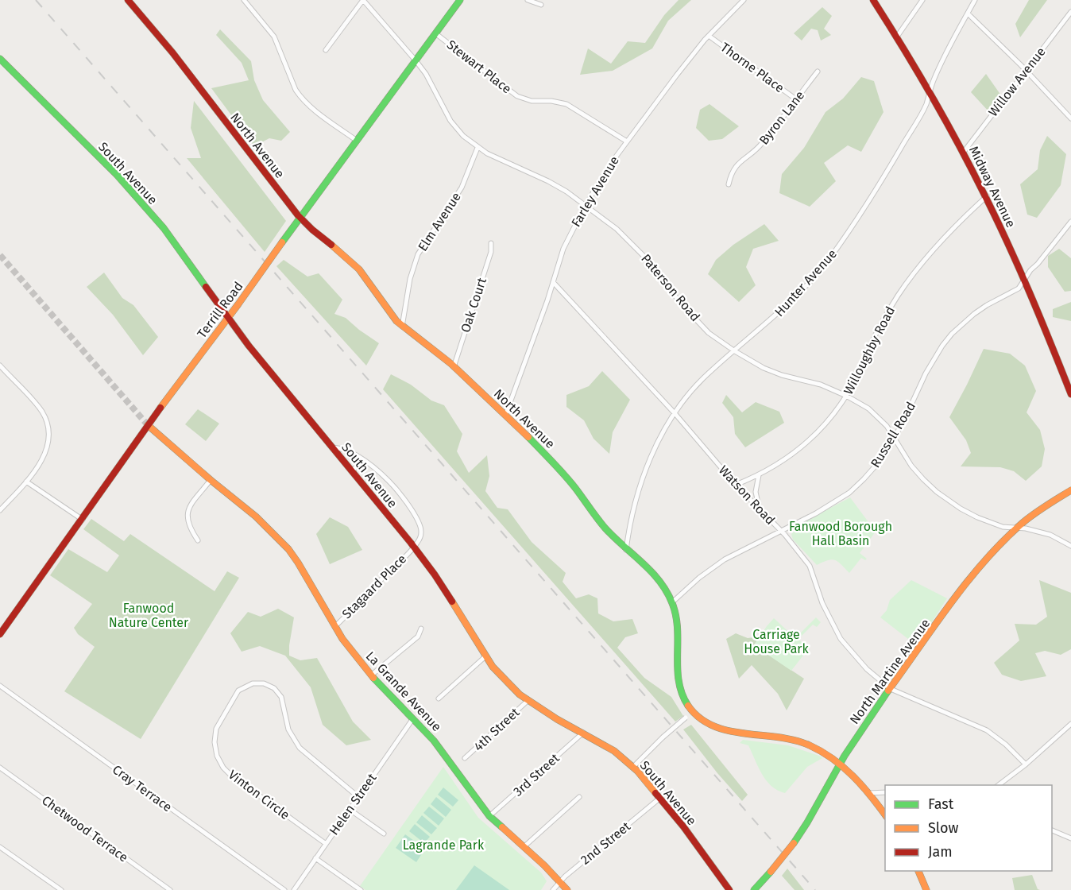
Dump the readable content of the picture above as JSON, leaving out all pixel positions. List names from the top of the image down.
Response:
{
  "streets": {
    "street": [
      "Stewart Place",
      "Thorne Place",
      "Willow Avenue",
      "Byron Lane",
      "North Avenue",
      "South Avenue",
      "Midway Avenue",
      "Farley Avenue",
      "Elm Avenue",
      "Hunter Avenue",
      "Paterson Road",
      "Oak Court",
      "Terrill Road",
      "Willoughby Road",
      "Russell Road",
      "Watson Road",
      "Stagaard Place",
      "North Martine Avenue",
      "La Grande Avenue",
      "4th Street",
      "3rd Street",
      "Cray Terrace",
      "Vinton Circle",
      "Helen Street",
      "Chetwood Terrace",
      "2nd Street"
    ]
  },
  "crossings": [
    ["Stewart Place", "Farley Avenue"],
    ["Stewart Place", "Terrill Road"],
    ["Thorne Place", "Byron Lane"],
    ["Thorne Place", "Farley Avenue"],
    ["Willow Avenue", "Midway Avenue"],
    ["North Avenue", "Farley Avenue"],
    ["North Avenue", "Elm Avenue"],
    ["North Avenue", "Hunter Avenue"],
    ["North Avenue", "Oak Court"],
    ["North Avenue", "Terrill Road"],
    ["North Avenue", "Russell Road"],
    ["North Avenue", "North Martine Avenue"],
    ["South Avenue", "Terrill Road"],
    ["South Avenue", "Stagaard Place"],
    ["South Avenue", "4th Street"],
    ["South Avenue", "3rd Street"],
    ["South Avenue", "2nd Street"],
    ["Midway Avenue", "Hunter Avenue"],
    ["Midway Avenue", "Willoughby Road"],
    ["Midway Avenue", "Russell Road"],
    ["Farley Avenue", "Paterson Road"],
    ["Farley Avenue", "Watson Road"],
    ["Elm Avenue", "Paterson Road"],
    ["Hunter Avenue", "Paterson Road"],
    ["Hunter Avenue", "Watson Road"],
    ["Paterson Road", "Terrill Road"],
    ["Paterson Road", "Willoughby Road"],
    ["Paterson Road", "Russell Road"],
    ["Paterson Road", "North Martine Avenue"],
    ["Terrill Road", "La Grande Avenue"],
    ["Willoughby Road", "Watson Road"],
    ["Russell Road", "Watson Road"],
    ["Watson Road", "North Martine Avenue"],
    ["Stagaard Place", "La Grande Avenue"],
    ["La Grande Avenue", "3rd Street"],
    ["La Grande Avenue", "Helen Street"],
    ["La Grande Avenue", "2nd Street"],
    ["Vinton Circle", "Helen Street"]
  ],
  "parks": [
    "Fanwood Borough Hall Basin",
    "Fanwood Nature Center",
    "Carriage House Park",
    "Lagrande Park"
  ],
  "legend": ["Fast", "Slow", "Jam"]
}
